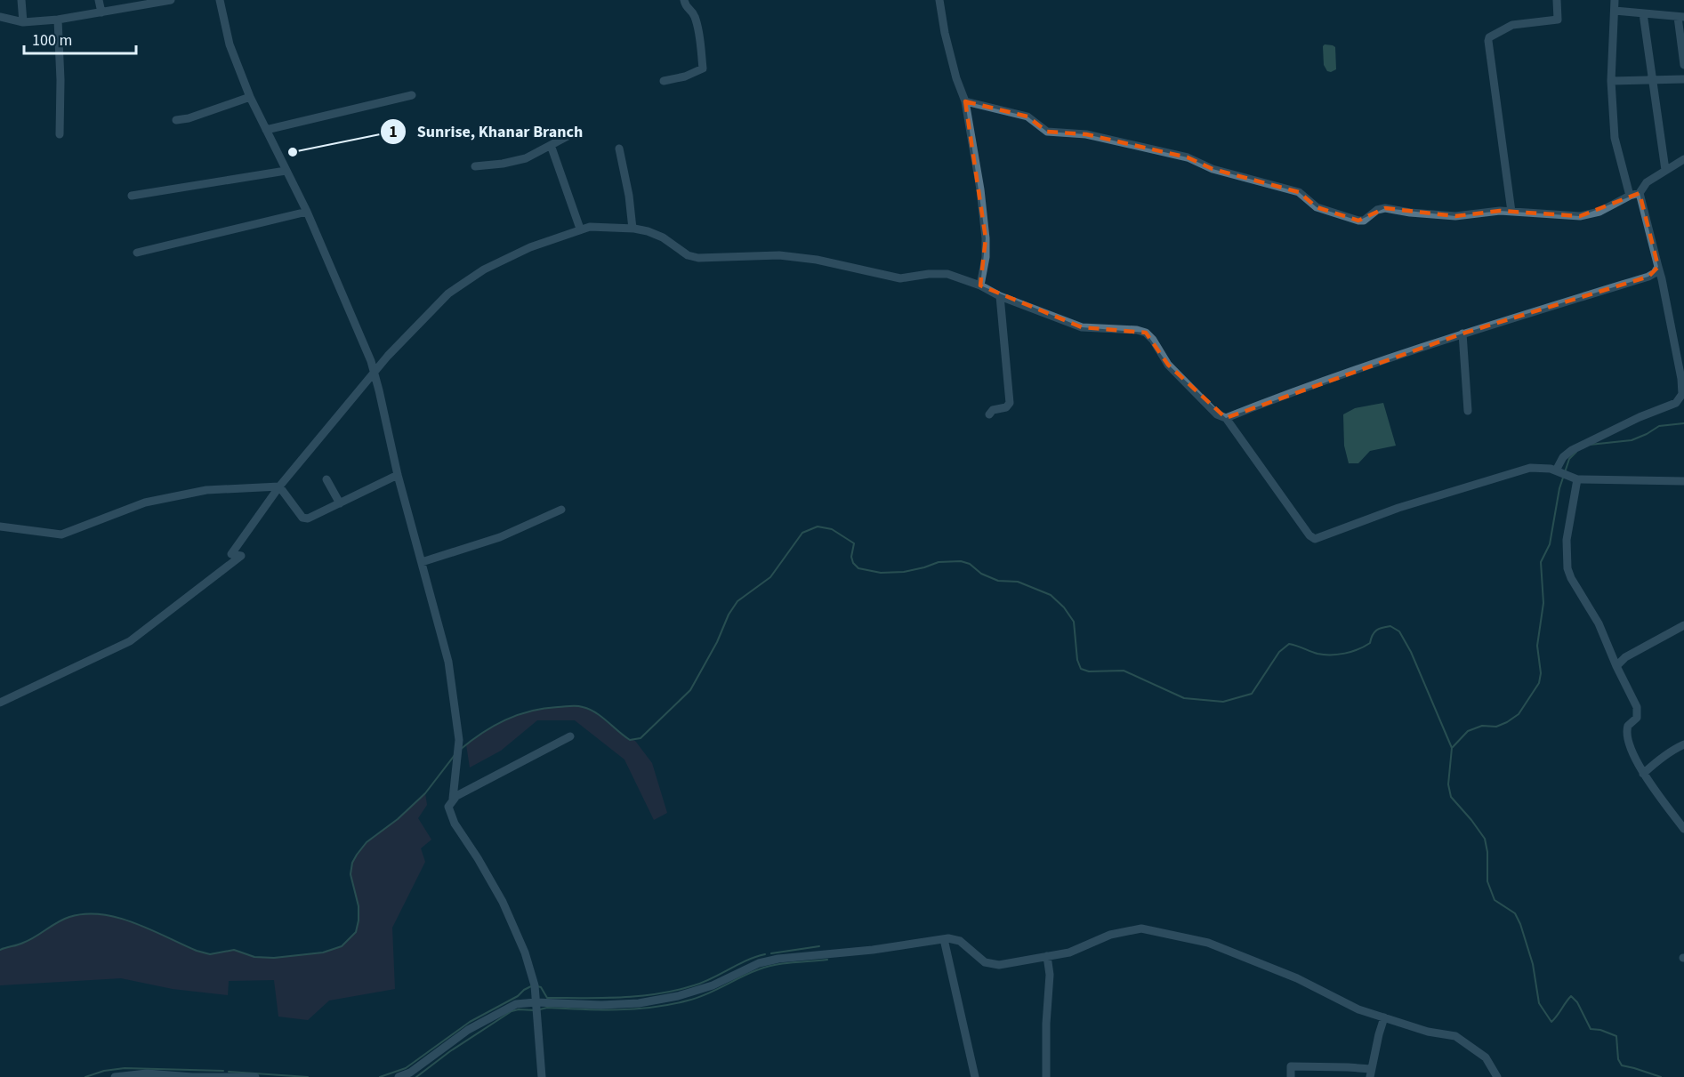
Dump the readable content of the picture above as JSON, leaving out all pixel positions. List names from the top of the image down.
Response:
{
  "places": ["Sunrise, Khanar Branch"],
  "scale_bar": "100 m"
}
